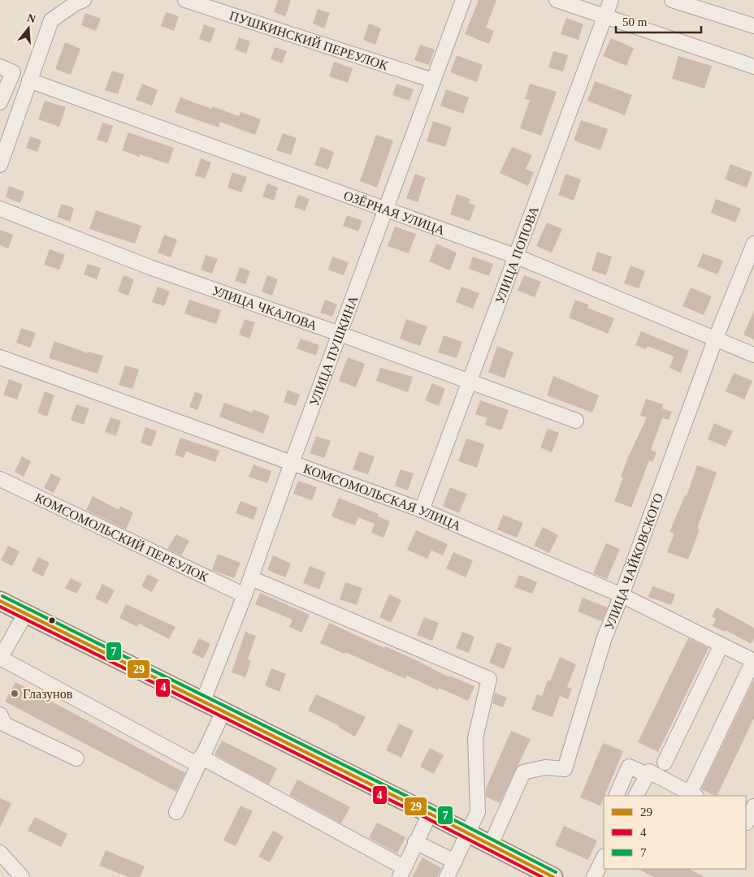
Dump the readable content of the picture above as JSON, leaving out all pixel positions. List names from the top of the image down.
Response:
{
  "streets": {
    "street": [
      "ПУШКИНСКИЙ ПЕРЕУЛОК",
      "ОЗЁРНАЯ УЛИЦА",
      "УЛИЦА ПОПОВА",
      "УЛИЦА ЧКАЛОВА",
      "УЛИЦА ПУШКИНА",
      "КОМСОМОЛЬСКАЯ УЛИЦА",
      "КОМСОМОЛЬСКИЙ ПЕРЕУЛОК",
      "УЛИЦА ЧАЙКОВСКОГО"
    ]
  },
  "crossings": [
    ["ПУШКИНСКИЙ ПЕРЕУЛОК", "УЛИЦА ПУШКИНА"],
    ["ОЗЁРНАЯ УЛИЦА", "УЛИЦА ПОПОВА"],
    ["ОЗЁРНАЯ УЛИЦА", "УЛИЦА ПУШКИНА"],
    ["ОЗЁРНАЯ УЛИЦА", "УЛИЦА ЧАЙКОВСКОГО"],
    ["УЛИЦА ПОПОВА", "УЛИЦА ЧКАЛОВА"],
    ["УЛИЦА ПОПОВА", "КОМСОМОЛЬСКАЯ УЛИЦА"],
    ["УЛИЦА ЧКАЛОВА", "УЛИЦА ПУШКИНА"],
    ["УЛИЦА ПУШКИНА", "КОМСОМОЛЬСКАЯ УЛИЦА"],
    ["УЛИЦА ПУШКИНА", "КОМСОМОЛЬСКИЙ ПЕРЕУЛОК"],
    ["КОМСОМОЛЬСКАЯ УЛИЦА", "УЛИЦА ЧАЙКОВСКОГО"]
  ],
  "places": ["Глазунов"],
  "lines": ["transit line 7", "transit line 29", "transit line 4"],
  "legend": ["29", "4", "7"],
  "scale_bar": "50 m",
  "north": "top"
}
